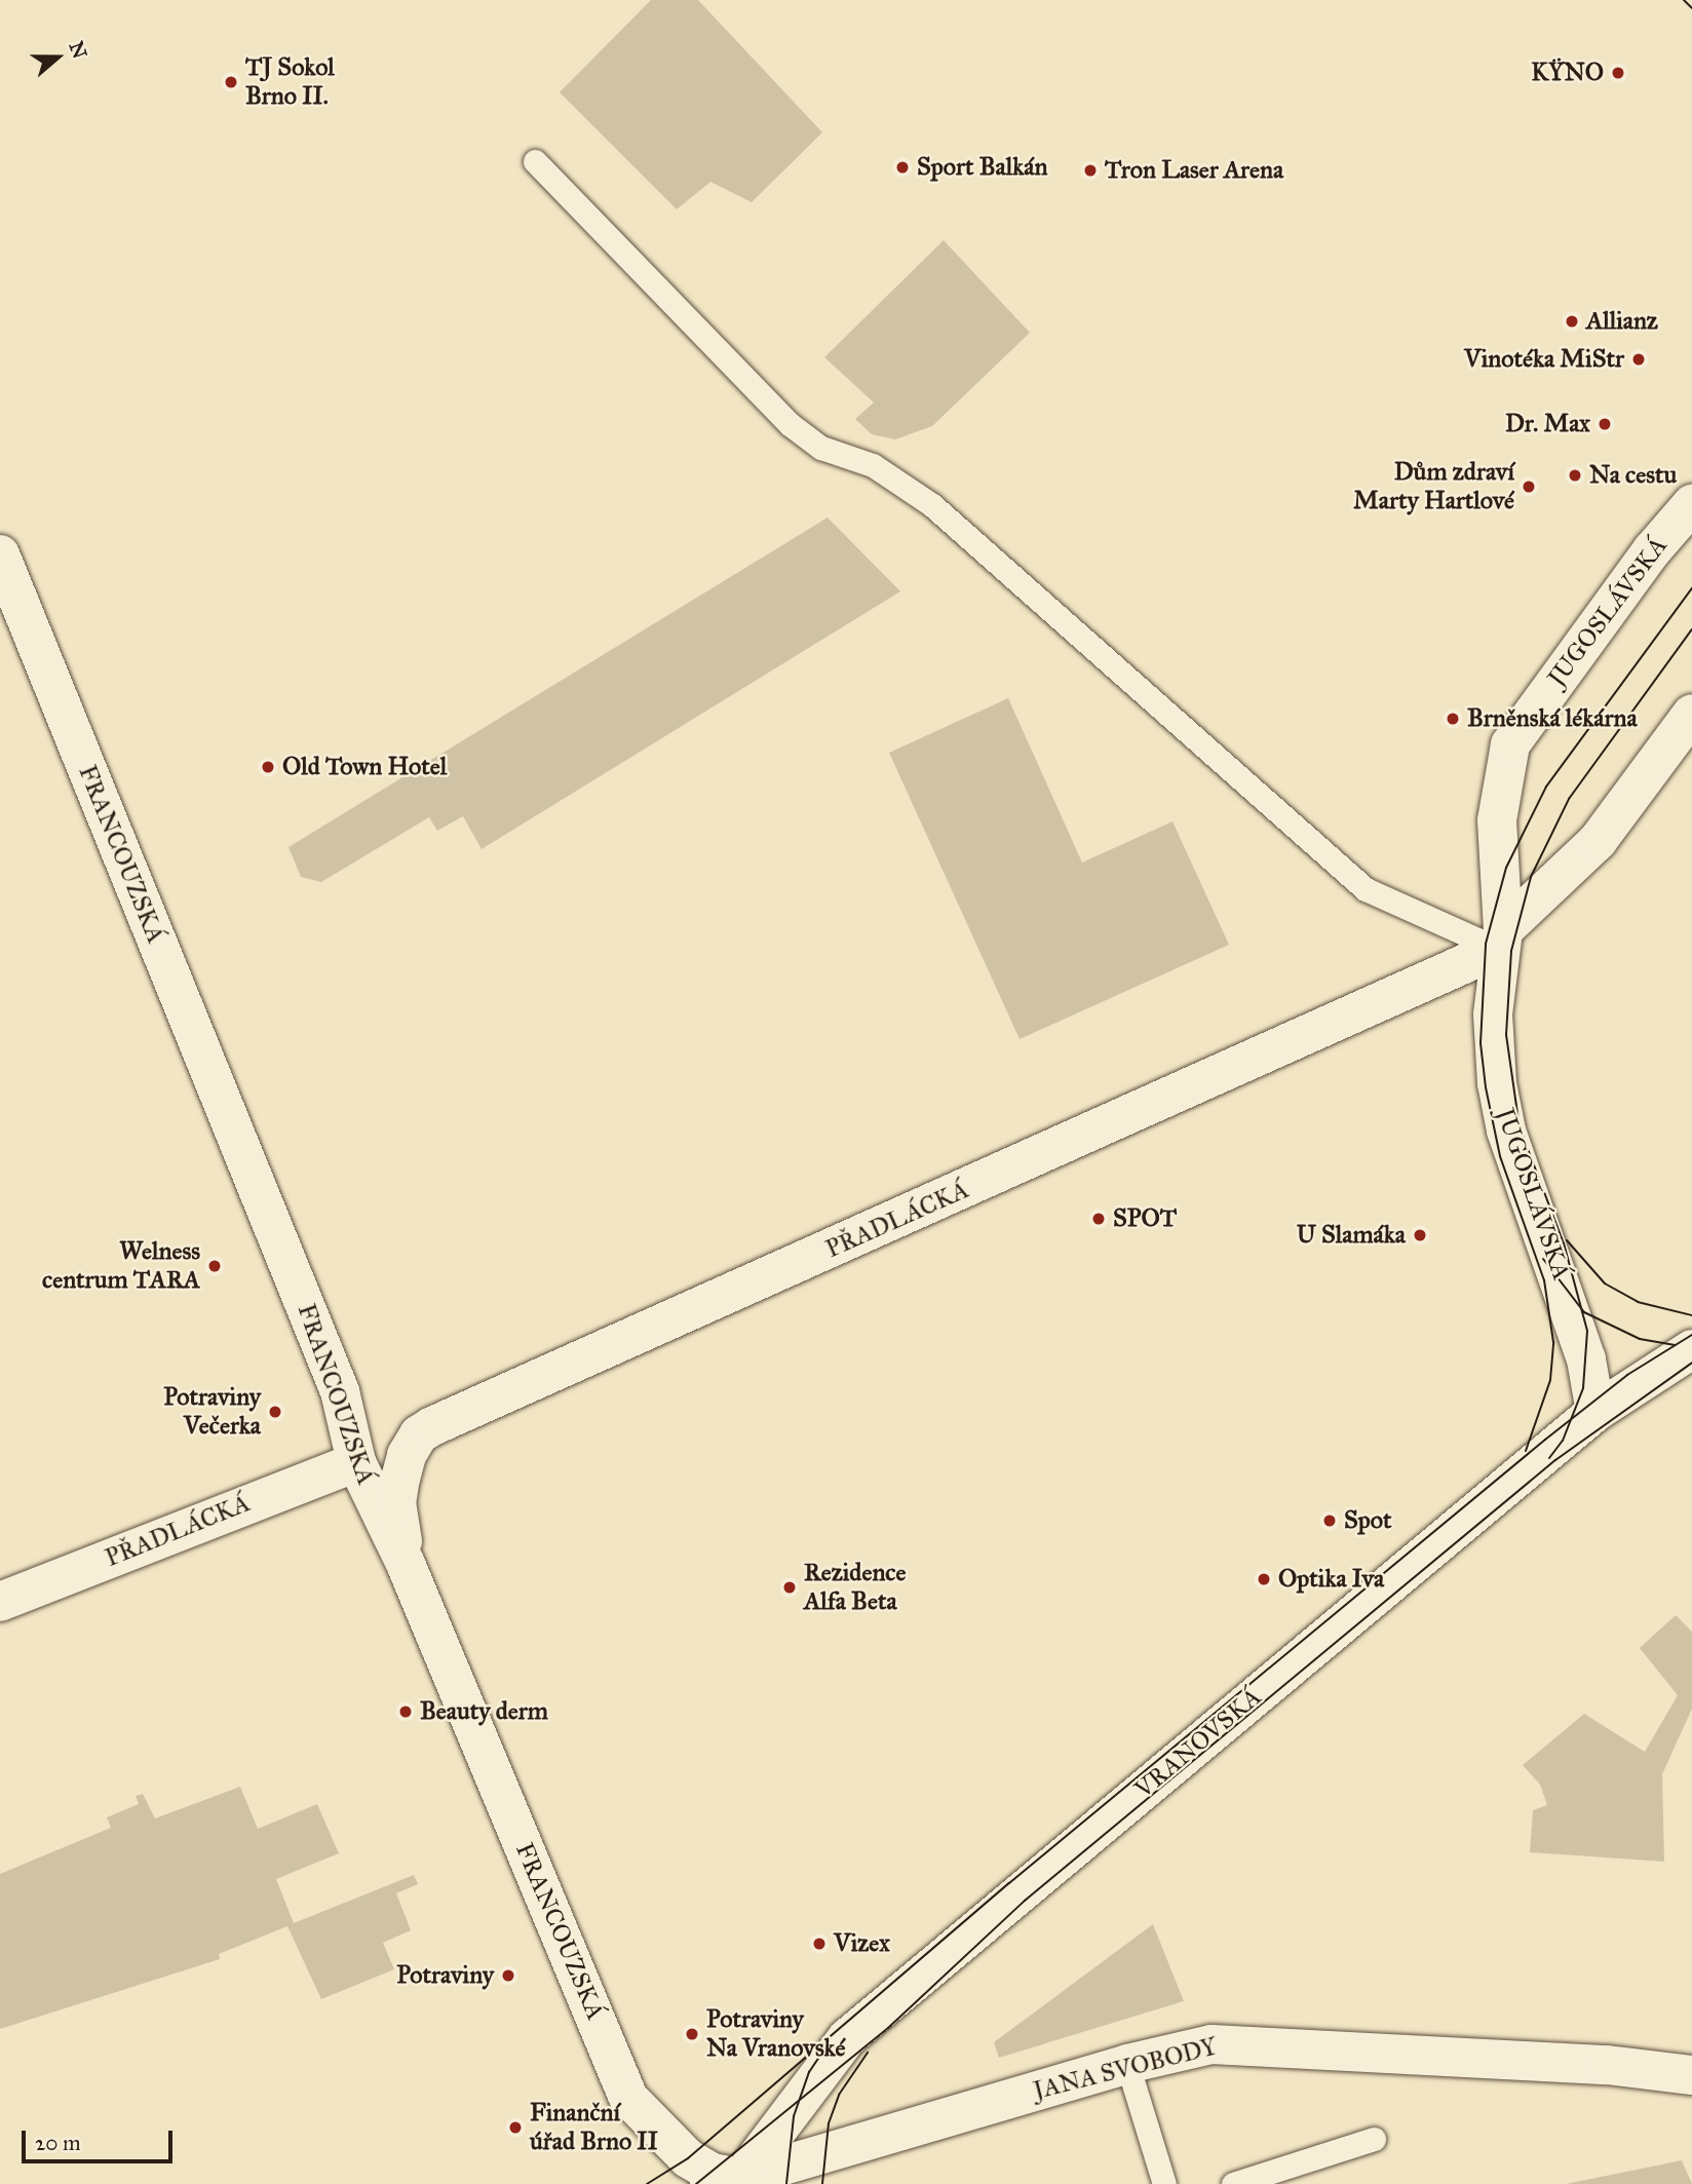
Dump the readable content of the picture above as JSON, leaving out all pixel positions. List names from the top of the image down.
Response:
{
  "streets": {
    "street": [
      "JUGOSLÁVSKÁ",
      "FRANCOUZSKÁ",
      "PŘADLÁCKÁ",
      "VRANOVSKÁ",
      "JANA SVOBODY"
    ]
  },
  "crossings": [
    ["JUGOSLÁVSKÁ", "PŘADLÁCKÁ"],
    ["JUGOSLÁVSKÁ", "VRANOVSKÁ"],
    ["FRANCOUZSKÁ", "PŘADLÁCKÁ"],
    ["FRANCOUZSKÁ", "VRANOVSKÁ"],
    ["FRANCOUZSKÁ", "JANA SVOBODY"],
    ["VRANOVSKÁ", "JANA SVOBODY"]
  ],
  "places": [
    "KŸNO",
    "TJ Sokol Brno II.",
    "Sport Balkán",
    "Tron Laser Arena",
    "Allianz",
    "Vinotéka MiStr",
    "Dr. Max",
    "Na cestu",
    "Dům zdraví Marty Hartlové",
    "Brněnská lékárna",
    "Old Town Hotel",
    "SPOT",
    "U Slamáka",
    "Welness centrum TARA",
    "Potraviny Večerka",
    "Spot",
    "Optika Iva",
    "Rezidence Alfa Beta",
    "Beauty derm",
    "Vizex",
    "Potraviny",
    "Potraviny Na Vranovské",
    "Finanční úřad Brno II"
  ],
  "scale_bar": "20 m",
  "north": "right"
}
